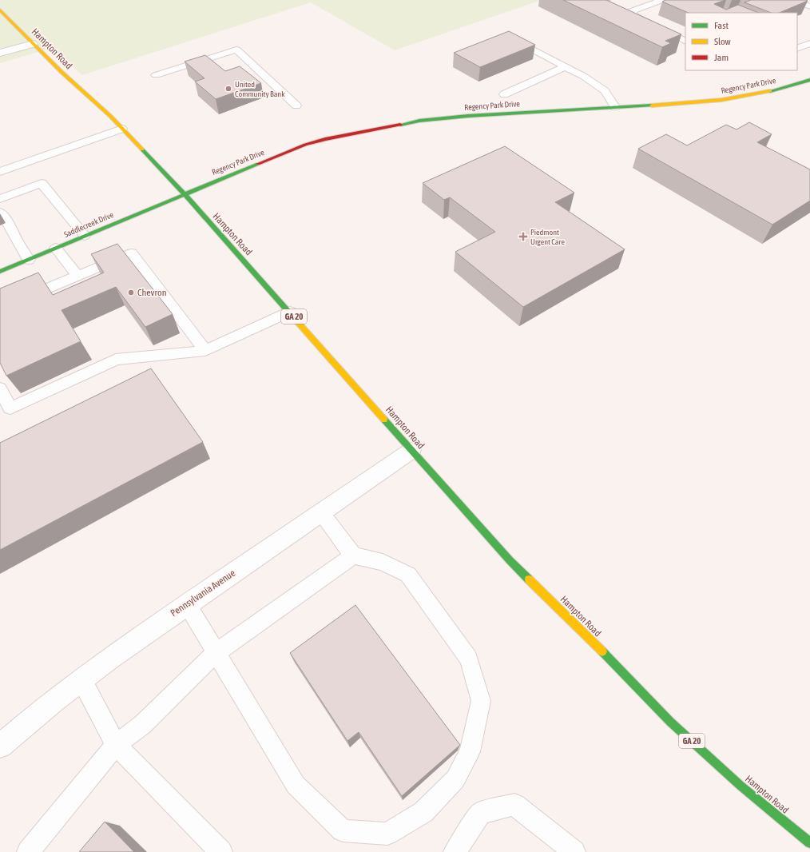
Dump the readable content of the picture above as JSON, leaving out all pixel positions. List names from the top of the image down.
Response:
{
  "streets": {
    "main road": [
      "Hampton Road",
      "Regency Park Drive",
      "Saddlecreek Drive",
      "GA 20"
    ],
    "street": ["Pennsylvania Avenue"]
  },
  "crossings": [
    ["Hampton Road", "Regency Park Drive"],
    ["Hampton Road", "Saddlecreek Drive"],
    ["Hampton Road", "Pennsylvania Avenue"],
    ["Regency Park Drive", "Saddlecreek Drive"]
  ],
  "places": {
    "other": ["United Community Bank", "Chevron"],
    "health": ["Piedmont Urgent Care"]
  },
  "legend": ["Fast", "Slow", "Jam"]
}
